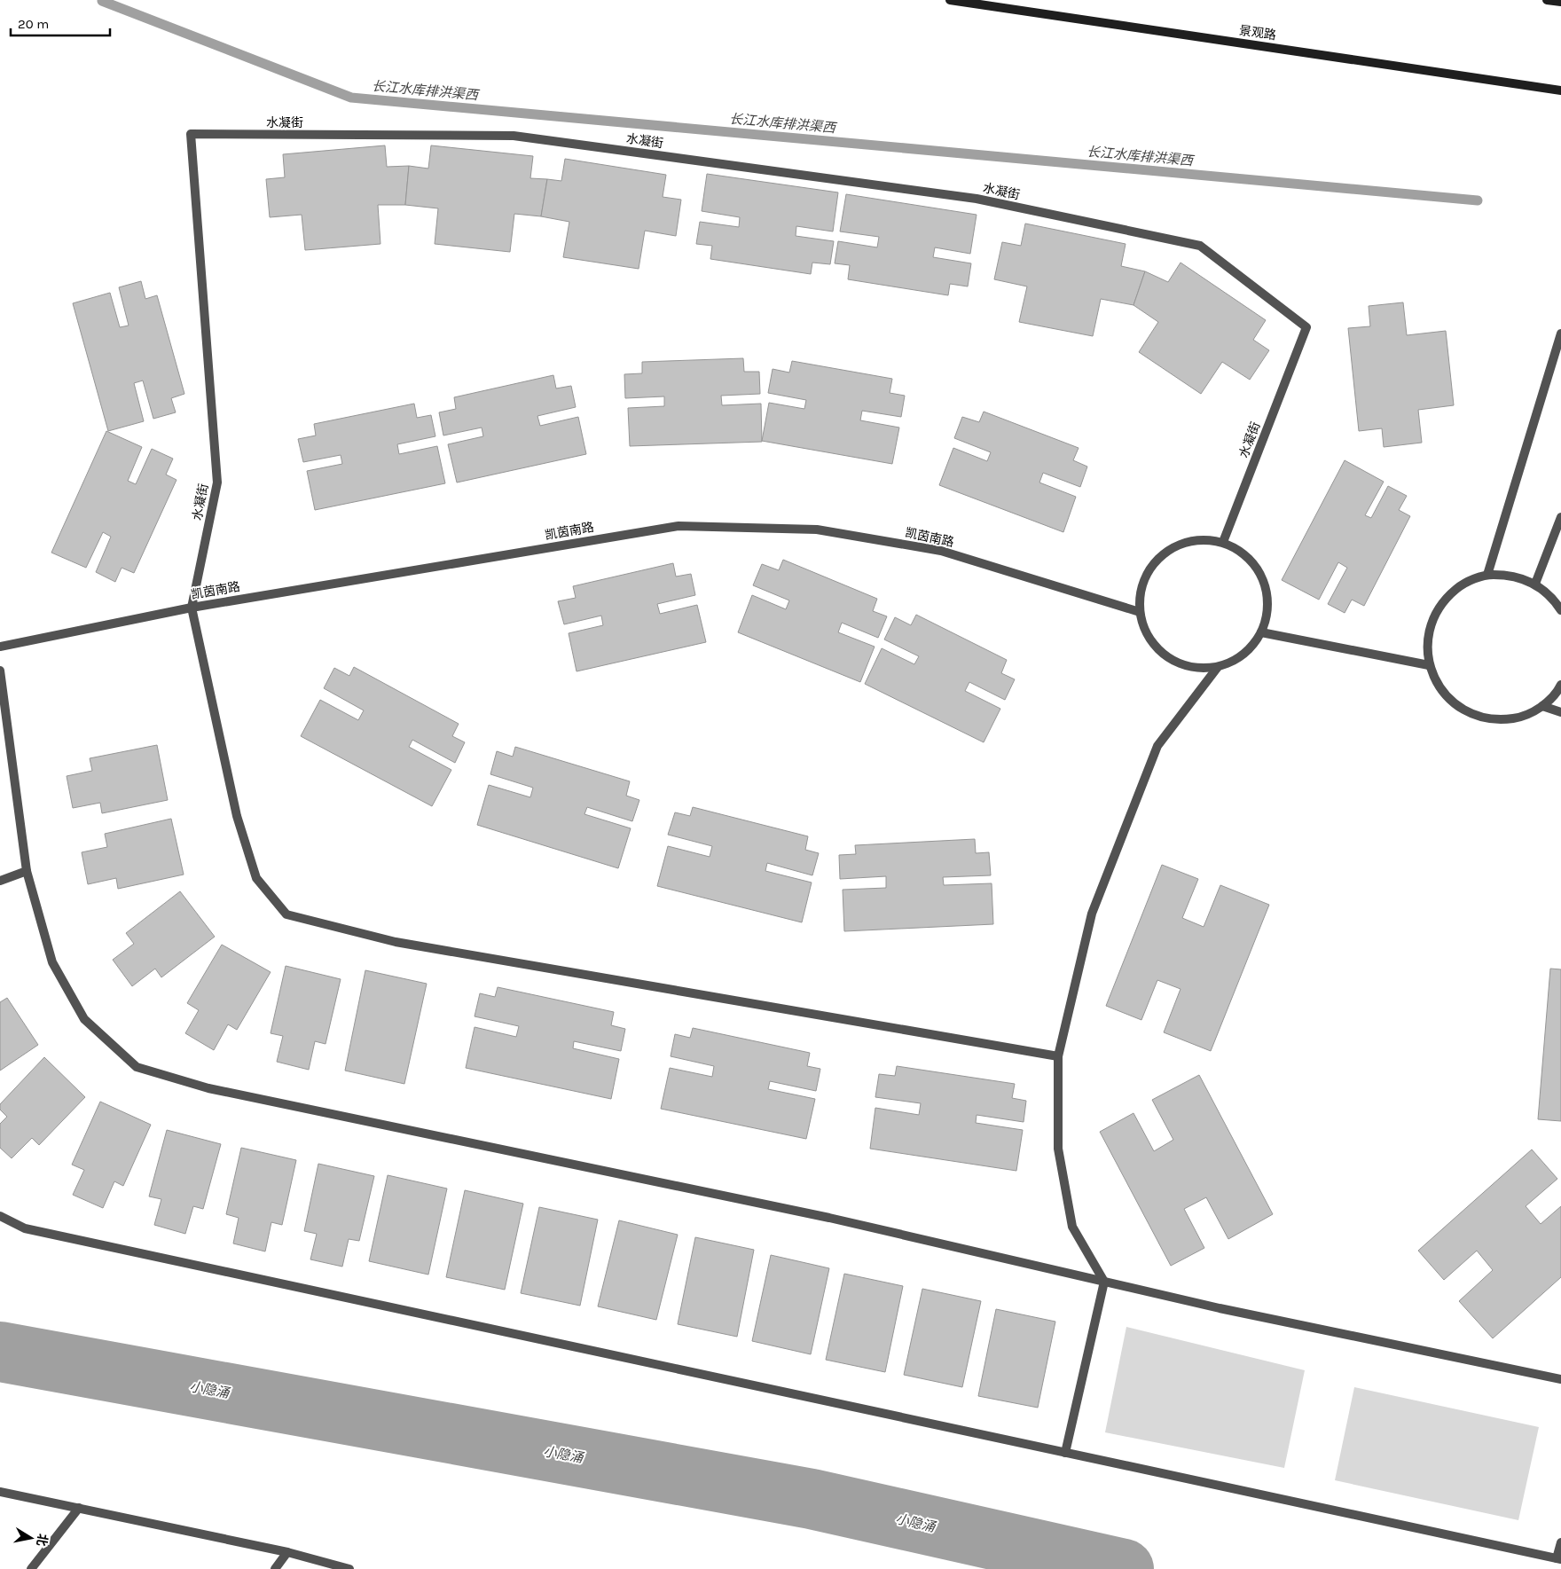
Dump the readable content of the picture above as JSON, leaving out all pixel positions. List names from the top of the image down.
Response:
{
  "streets": {
    "main road": ["景观路"],
    "street": ["水凝街", "凯茵南路"]
  },
  "crossings": [
    ["水凝街", "凯茵南路"]
  ],
  "water": ["长江水库排洪渠西", "小隐涌"],
  "scale_bar": "20 m",
  "north": "right"
}
